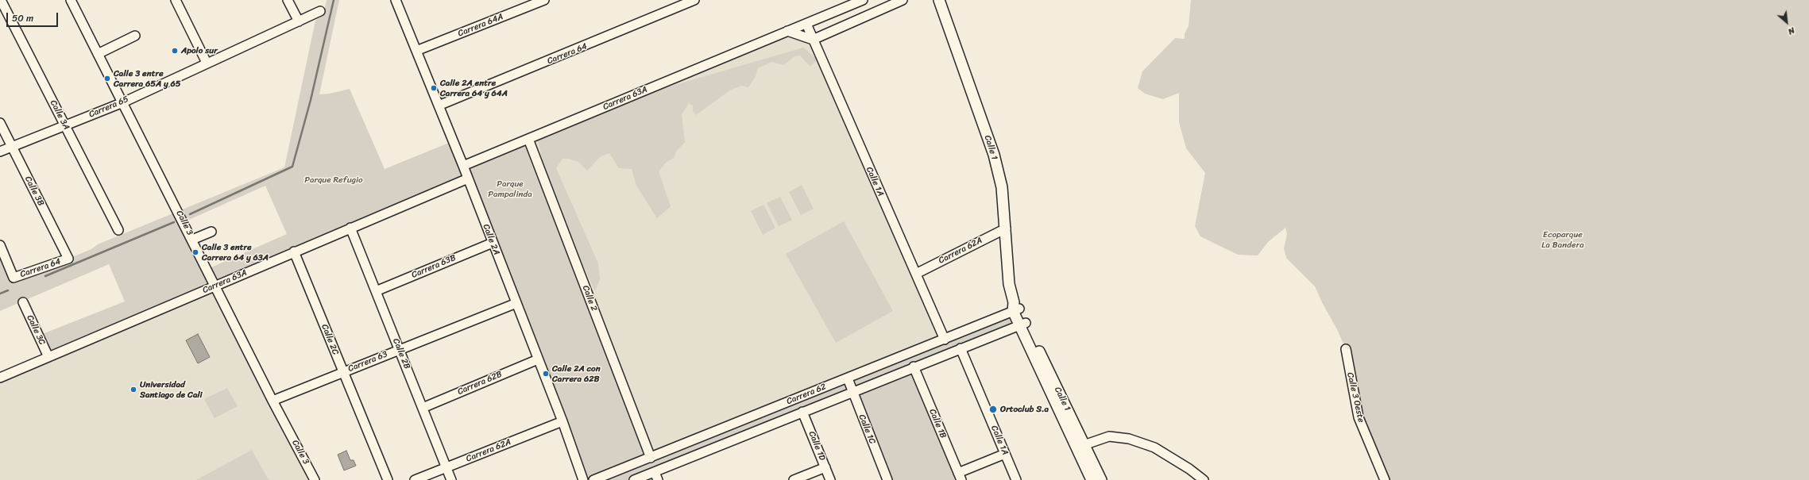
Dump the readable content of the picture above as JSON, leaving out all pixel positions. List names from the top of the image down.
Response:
{
  "streets": {
    "main road": ["Calle 1"],
    "street": [
      "Carrera 64A",
      "Carrera 64",
      "Carrera 63A",
      "Carrera 65",
      "Calle 3A",
      "Calle 1A",
      "Calle 3B",
      "Calle 3",
      "Calle 2A",
      "Carrera 62A",
      "Carrera 63B",
      "Calle 2",
      "Calle 3C",
      "Calle 2C",
      "Calle 2B",
      "Carrera 63",
      "Carrera 62B",
      "Carrera 62",
      "Calle 3 Oeste",
      "Calle 1B",
      "Calle 1C",
      "Calle 1D"
    ]
  },
  "crossings": [
    ["Carrera 64A", "Calle 2A"],
    ["Carrera 64", "Calle 3B"],
    ["Carrera 64", "Calle 2A"],
    ["Carrera 63A", "Calle 1A"],
    ["Carrera 63A", "Calle 3"],
    ["Carrera 63A", "Calle 2A"],
    ["Carrera 63A", "Calle 2"],
    ["Carrera 63A", "Calle 3C"],
    ["Carrera 63A", "Calle 2C"],
    ["Carrera 63A", "Calle 2B"],
    ["Carrera 65", "Calle 3A"],
    ["Carrera 65", "Calle 3B"],
    ["Carrera 65", "Calle 3"],
    ["Calle 1", "Carrera 62A"],
    ["Calle 1", "Carrera 62"],
    ["Calle 1A", "Carrera 62A"],
    ["Calle 1A", "Carrera 62"],
    ["Calle 3", "Carrera 63"],
    ["Calle 2A", "Carrera 62A"],
    ["Calle 2A", "Carrera 63B"],
    ["Calle 2A", "Carrera 63"],
    ["Calle 2A", "Carrera 62B"],
    ["Carrera 62A", "Calle 2B"],
    ["Carrera 63B", "Calle 2B"],
    ["Calle 2", "Carrera 62"],
    ["Calle 2C", "Carrera 63"],
    ["Calle 2B", "Carrera 63"],
    ["Calle 2B", "Carrera 62B"],
    ["Carrera 62", "Calle 1B"],
    ["Carrera 62", "Calle 1C"],
    ["Carrera 62", "Calle 1D"]
  ],
  "parks": ["Parque Refugio", "Parque Pampalinda", "Ecoparque La Bandera"],
  "places": [
    "Apolo sur",
    "Calle 3 entre Carrera 65A y 65",
    "Calle 2A entre Carrera 64 y 64A",
    "Calle 3 entre Carrera 64 y 63A",
    "Calle 2A con Carrera 62B",
    "Universidad Santiago de Cali",
    "Ortoclub S.a"
  ],
  "scale_bar": "50 m",
  "north": "bottom right"
}
